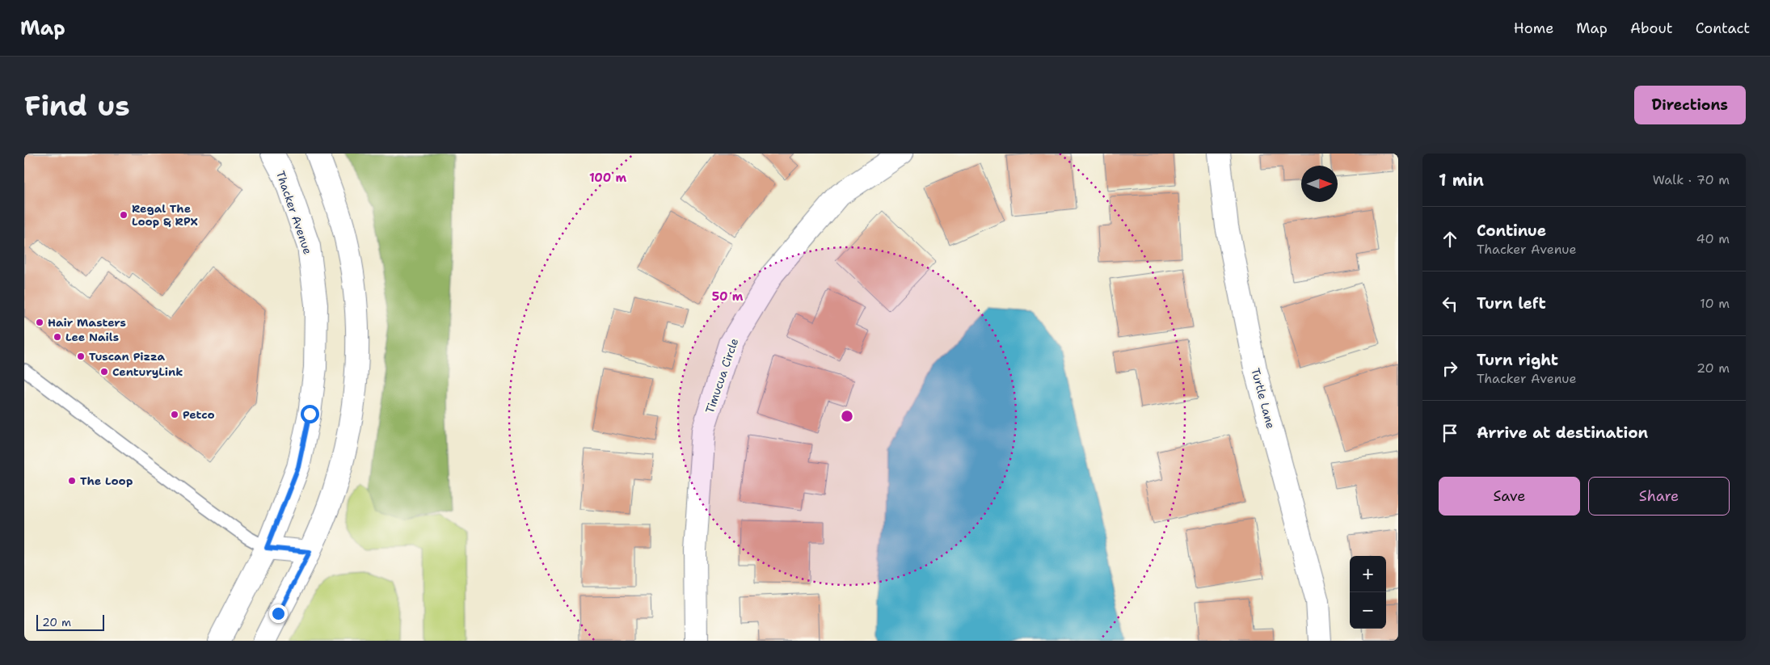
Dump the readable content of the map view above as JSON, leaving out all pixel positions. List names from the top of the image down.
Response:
{
  "streets": {
    "street": ["Thacker Avenue", "Timucua Circle", "Turtle Lane"]
  },
  "places": [
    "Regal The Loop & RPX",
    "Hair Masters",
    "Lee Nails",
    "Tuscan Pizza",
    "CenturyLink",
    "Petco",
    "The Loop"
  ],
  "scale_bar": "20 m",
  "north": "right",
  "page": {
    "header": "Map",
    "nav": [
      "Home",
      "Map",
      "About",
      "Contact"
    ],
    "buttons": [
      "Directions",
      ["Save", "Share"]
    ],
    "title": "Find us",
    "heading": ["1 min", "Walk · 70 m"],
    "list": [
      ["Continue", "Thacker Avenue", "40 m"],
      ["Turn left", "10 m"],
      ["Turn right", "Thacker Avenue", "20 m"],
      "Arrive at destination"
    ],
    "map_buttons": ["+", "−"],
    "scale": "20 m"
  },
  "rings": ["100 m", "50 m"]
}
